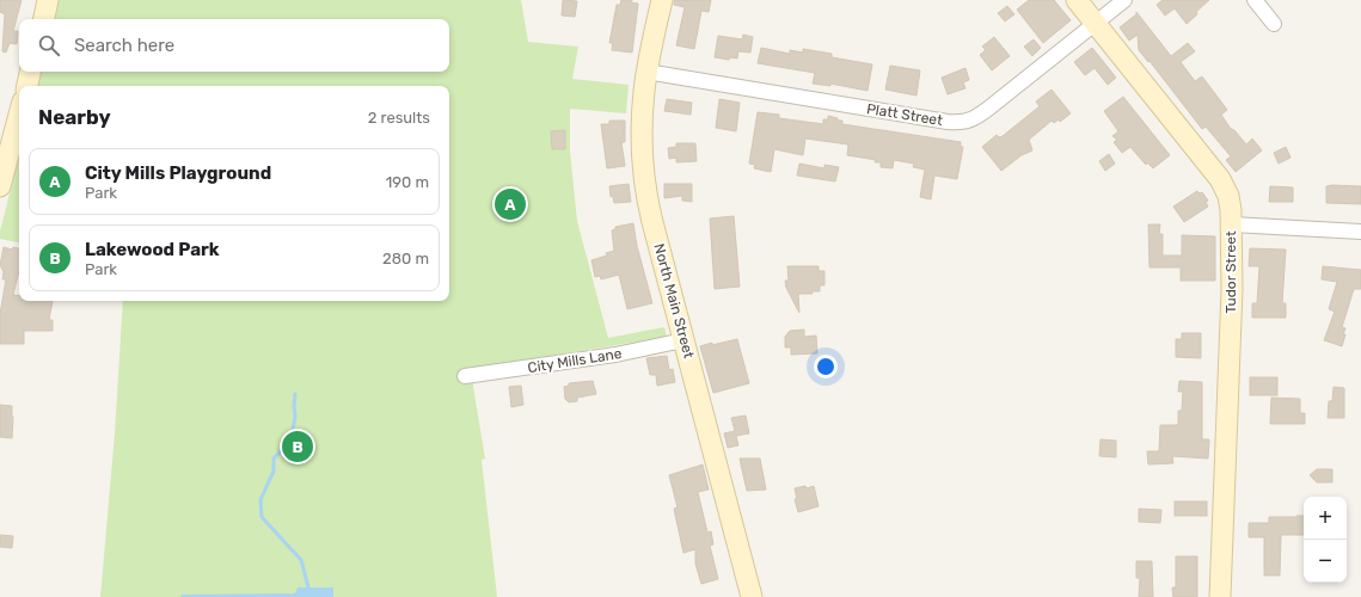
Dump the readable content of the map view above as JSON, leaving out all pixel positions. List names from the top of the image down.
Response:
{
  "streets": {
    "street": [
      "Platt Street",
      "Tudor Street",
      "North Main Street",
      "City Mills Lane"
    ]
  },
  "crossings": [
    ["Platt Street", "Tudor Street"],
    ["Platt Street", "North Main Street"],
    ["North Main Street", "City Mills Lane"]
  ],
  "page": {
    "search": "Search here",
    "heading": ["Nearby", "2 results"],
    "list": [
      {
        "mark": "A",
        "name": "City Mills Playground",
        "note": "Park",
        "value": "190 m"
      },
      {
        "mark": "B",
        "name": "Lakewood Park",
        "note": "Park",
        "value": "280 m"
      }
    ],
    "pins": ["A", "B"],
    "map_buttons": ["+", "−"]
  }
}
